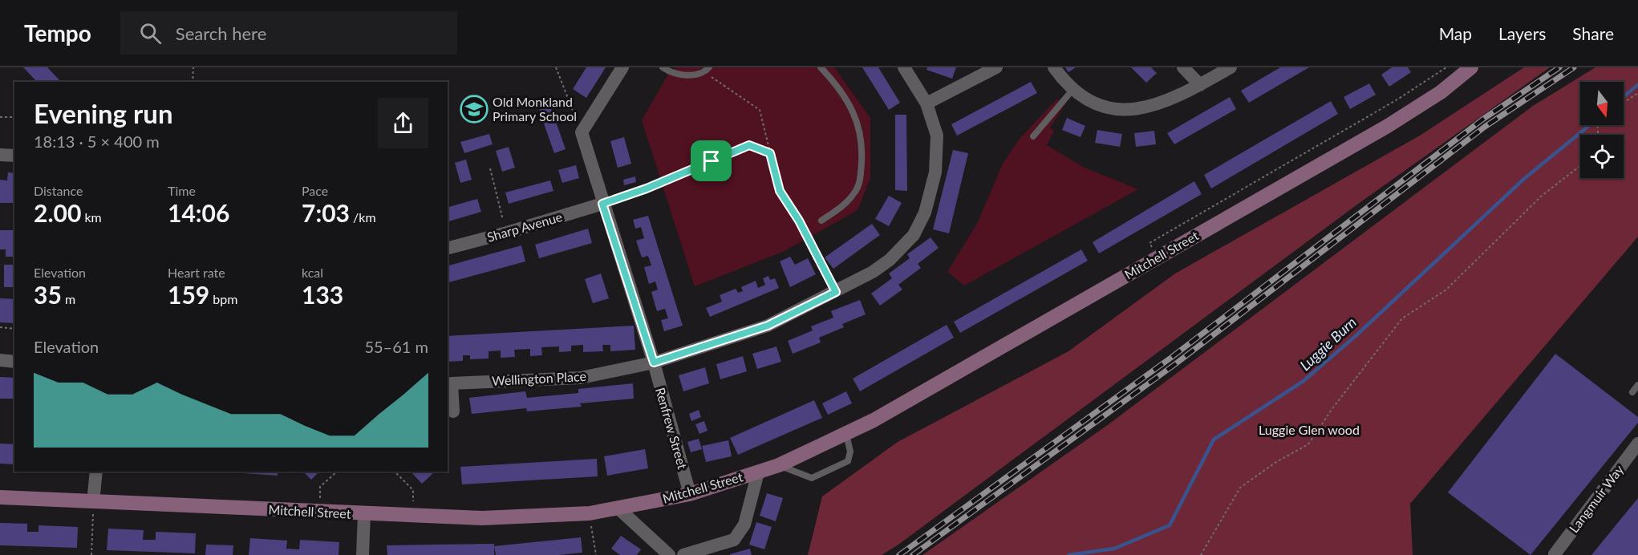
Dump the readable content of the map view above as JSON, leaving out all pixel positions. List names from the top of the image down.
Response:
{
  "streets": {
    "street": [
      "Sharp Avenue",
      "Mitchell Street",
      "Wellington Place",
      "Renfrew Street",
      "Langmuir Way"
    ]
  },
  "crossings": [
    ["Sharp Avenue", "Renfrew Street"],
    ["Mitchell Street", "Renfrew Street"],
    ["Wellington Place", "Renfrew Street"]
  ],
  "water": ["Luggie Burn"],
  "parks": ["Luggie Glen wood"],
  "places": {
    "school or university": ["Old Monkland Primary School"]
  },
  "north": "bottom",
  "page": {
    "header": "Tempo",
    "search": "Search here",
    "nav": ["Map", "Layers", "Share"],
    "heading": ["Evening run", "18:13 · 5 × 400 m"],
    "stats": [
      ["Distance", "2.00 km"],
      ["Time", "14:06"],
      ["Pace", "7:03 /km"],
      ["Elevation", "35 m"],
      ["Heart rate", "159 bpm"],
      ["kcal", "133"]
    ],
    "chart": ["Elevation", "55–61 m"]
  }
}
